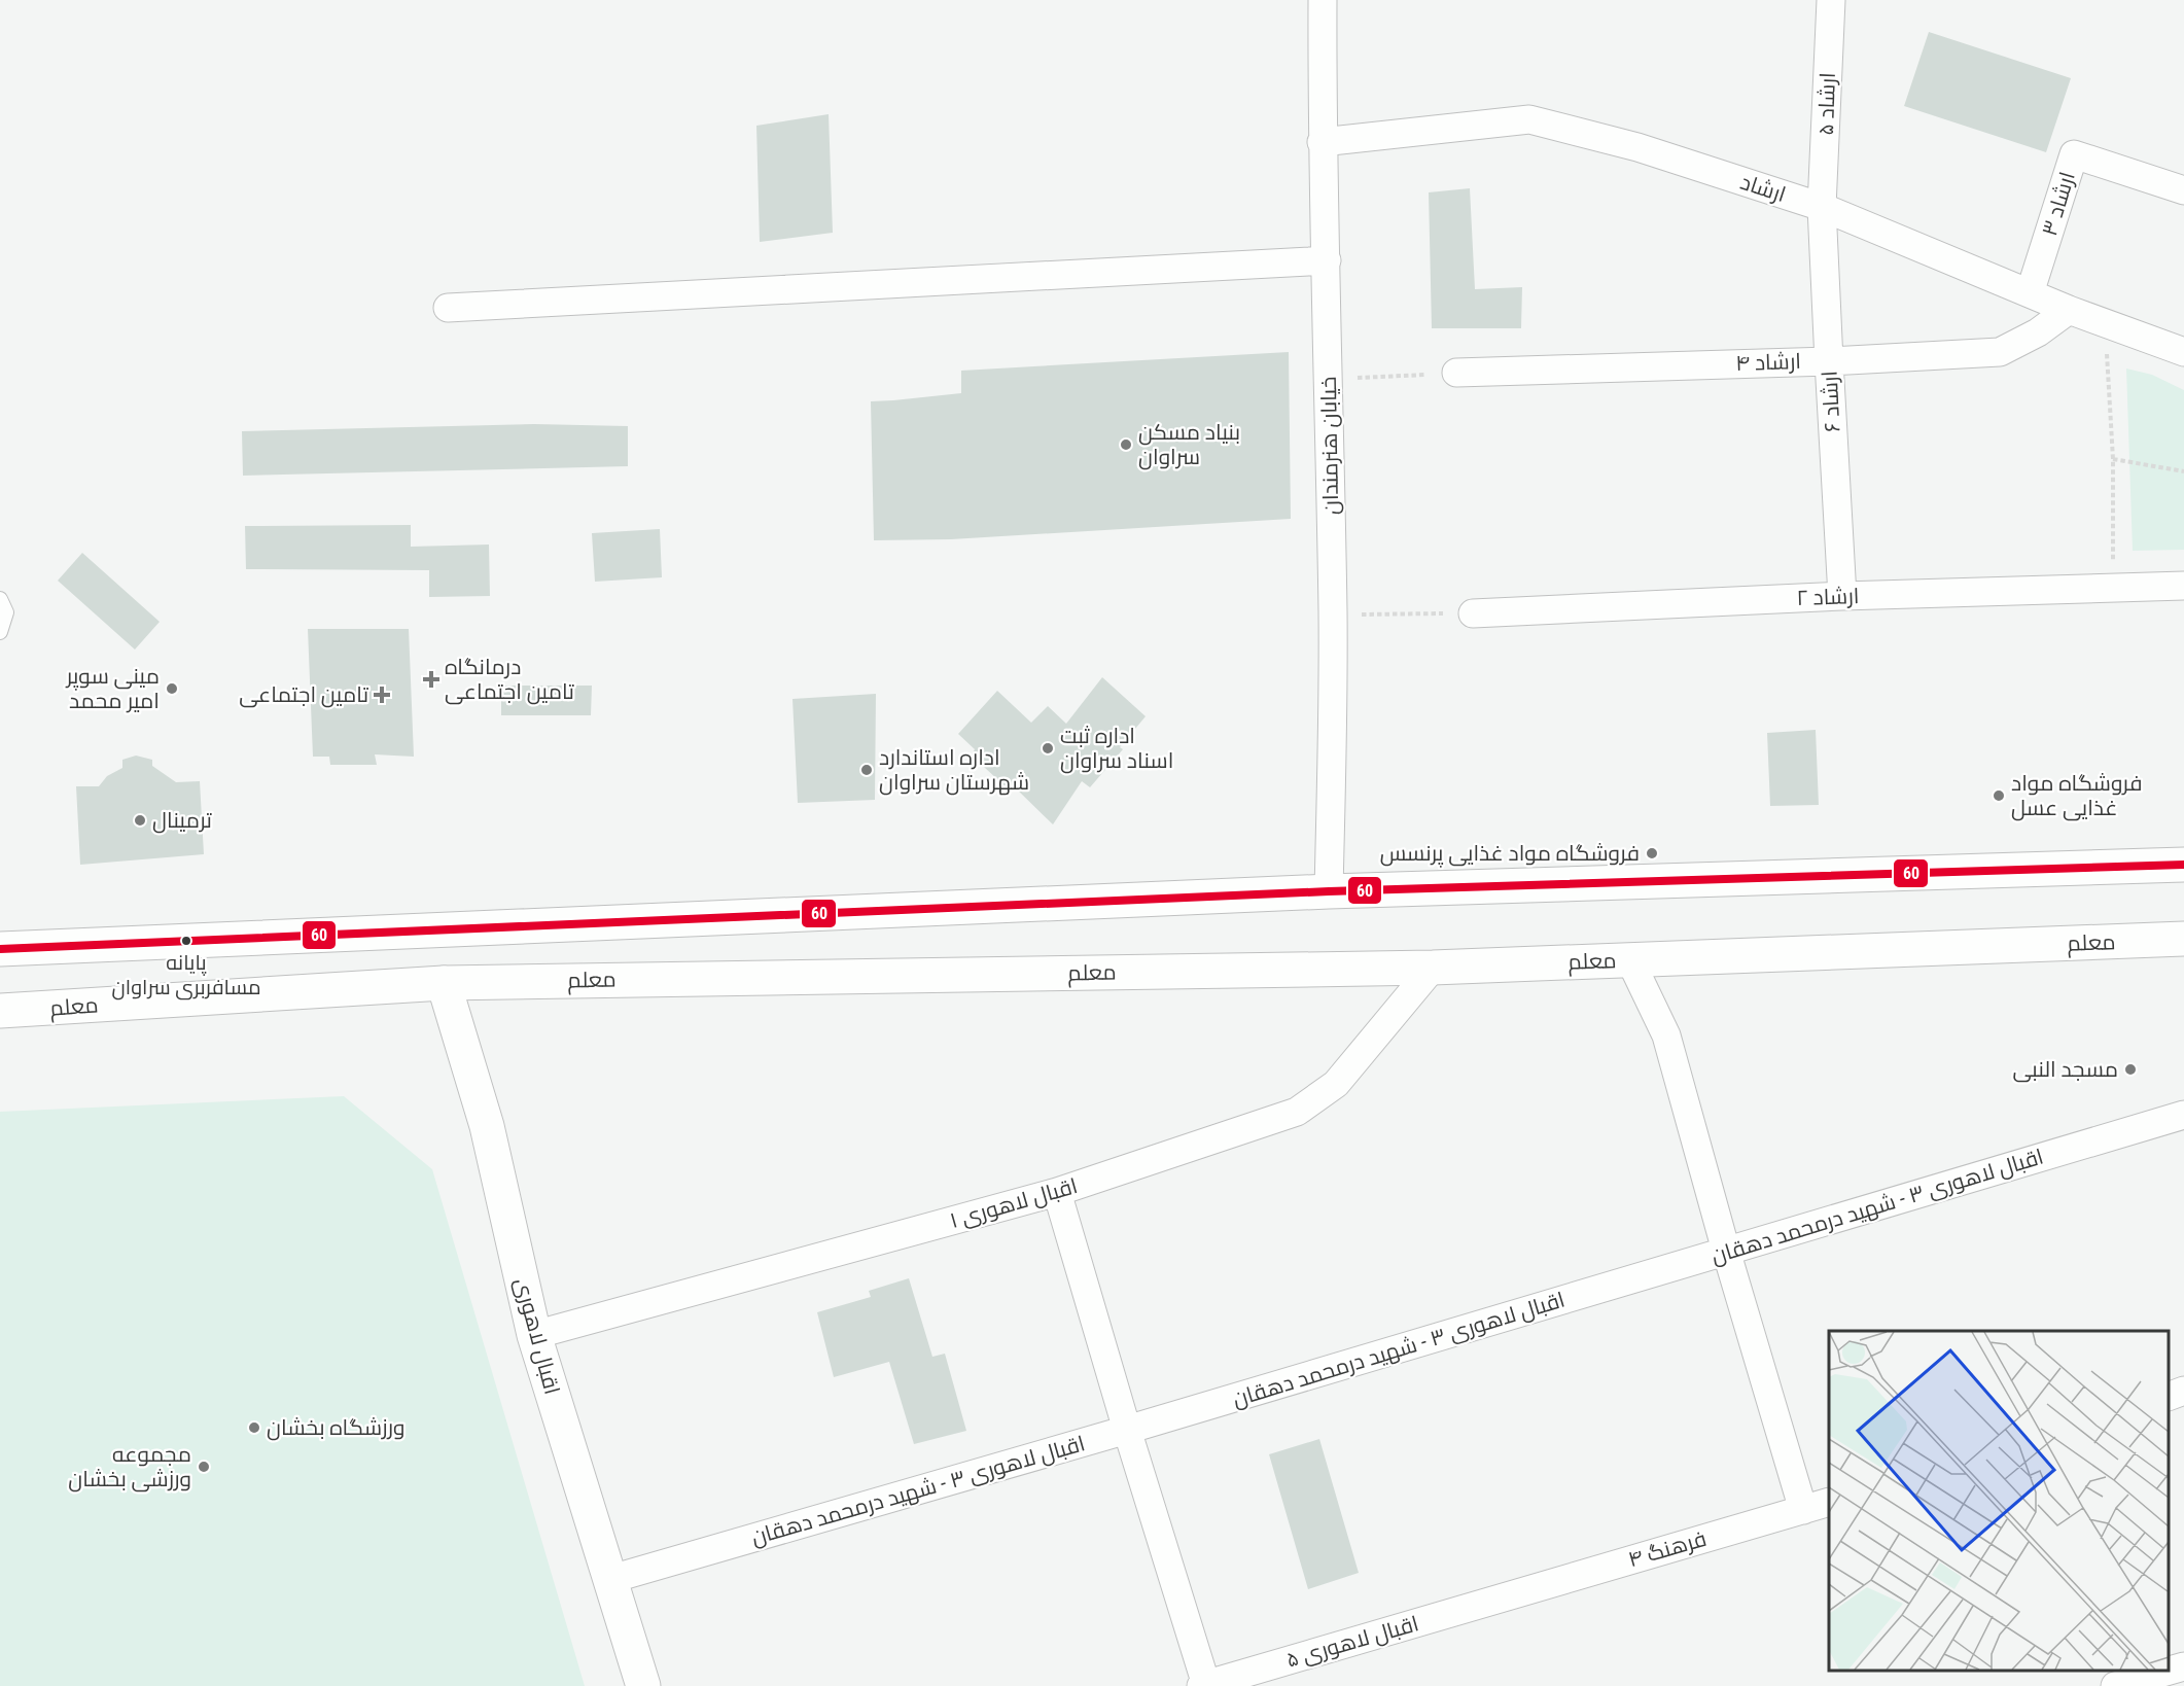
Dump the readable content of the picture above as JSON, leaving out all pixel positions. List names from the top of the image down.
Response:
{
  "streets": {
    "main road": ["معلم", "اقبال لاهوری"],
    "street": [
      "ارشاد ۵",
      "ارشاد",
      "ارشاد ۳",
      "ارشاد ۴",
      "ارشاد ۶",
      "خیابان هنرمندان",
      "ارشاد ۲",
      "اقبال لاهوری ۱",
      "اقبال لاهوری ۳ - شهید درمحمد دهقان",
      "فرهنگ ۴",
      "اقبال لاهوری ۵"
    ]
  },
  "crossings": [
    ["ارشاد ۵", "ارشاد"],
    ["ارشاد ۵", "ارشاد ۶"],
    ["ارشاد", "ارشاد ۳"],
    ["ارشاد", "ارشاد ۴"],
    ["ارشاد", "ارشاد ۶"],
    ["ارشاد", "خیابان هنرمندان"],
    ["ارشاد ۴", "ارشاد ۶"],
    ["ارشاد ۶", "ارشاد ۲"],
    ["معلم", "اقبال لاهوری ۱"],
    ["معلم", "اقبال لاهوری"],
    ["اقبال لاهوری ۱", "اقبال لاهوری"],
    ["اقبال لاهوری ۳ - شهید درمحمد دهقان", "اقبال لاهوری"],
    ["فرهنگ ۴", "اقبال لاهوری ۵"]
  ],
  "places": {
    "other": [
      "بنیاد مسکن سراوان",
      "مینی سوپر امیر محمد",
      "اداره ثبت اسناد سراوان",
      "اداره استاندارد شهرستان سراوان",
      "فروشگاه مواد غذایی عسل",
      "ترمینال",
      "فروشگاه مواد غذایی پرنسس",
      "پایانه مسافربری سراوان",
      "مسجد النبی",
      "ورزشگاه بخشان",
      "مجموعه ورزشی بخشان"
    ],
    "health": ["درمانگاه تامین اجتماعی", "تامین اجتماعی"]
  },
  "lines": ["transit line 60"]
}
